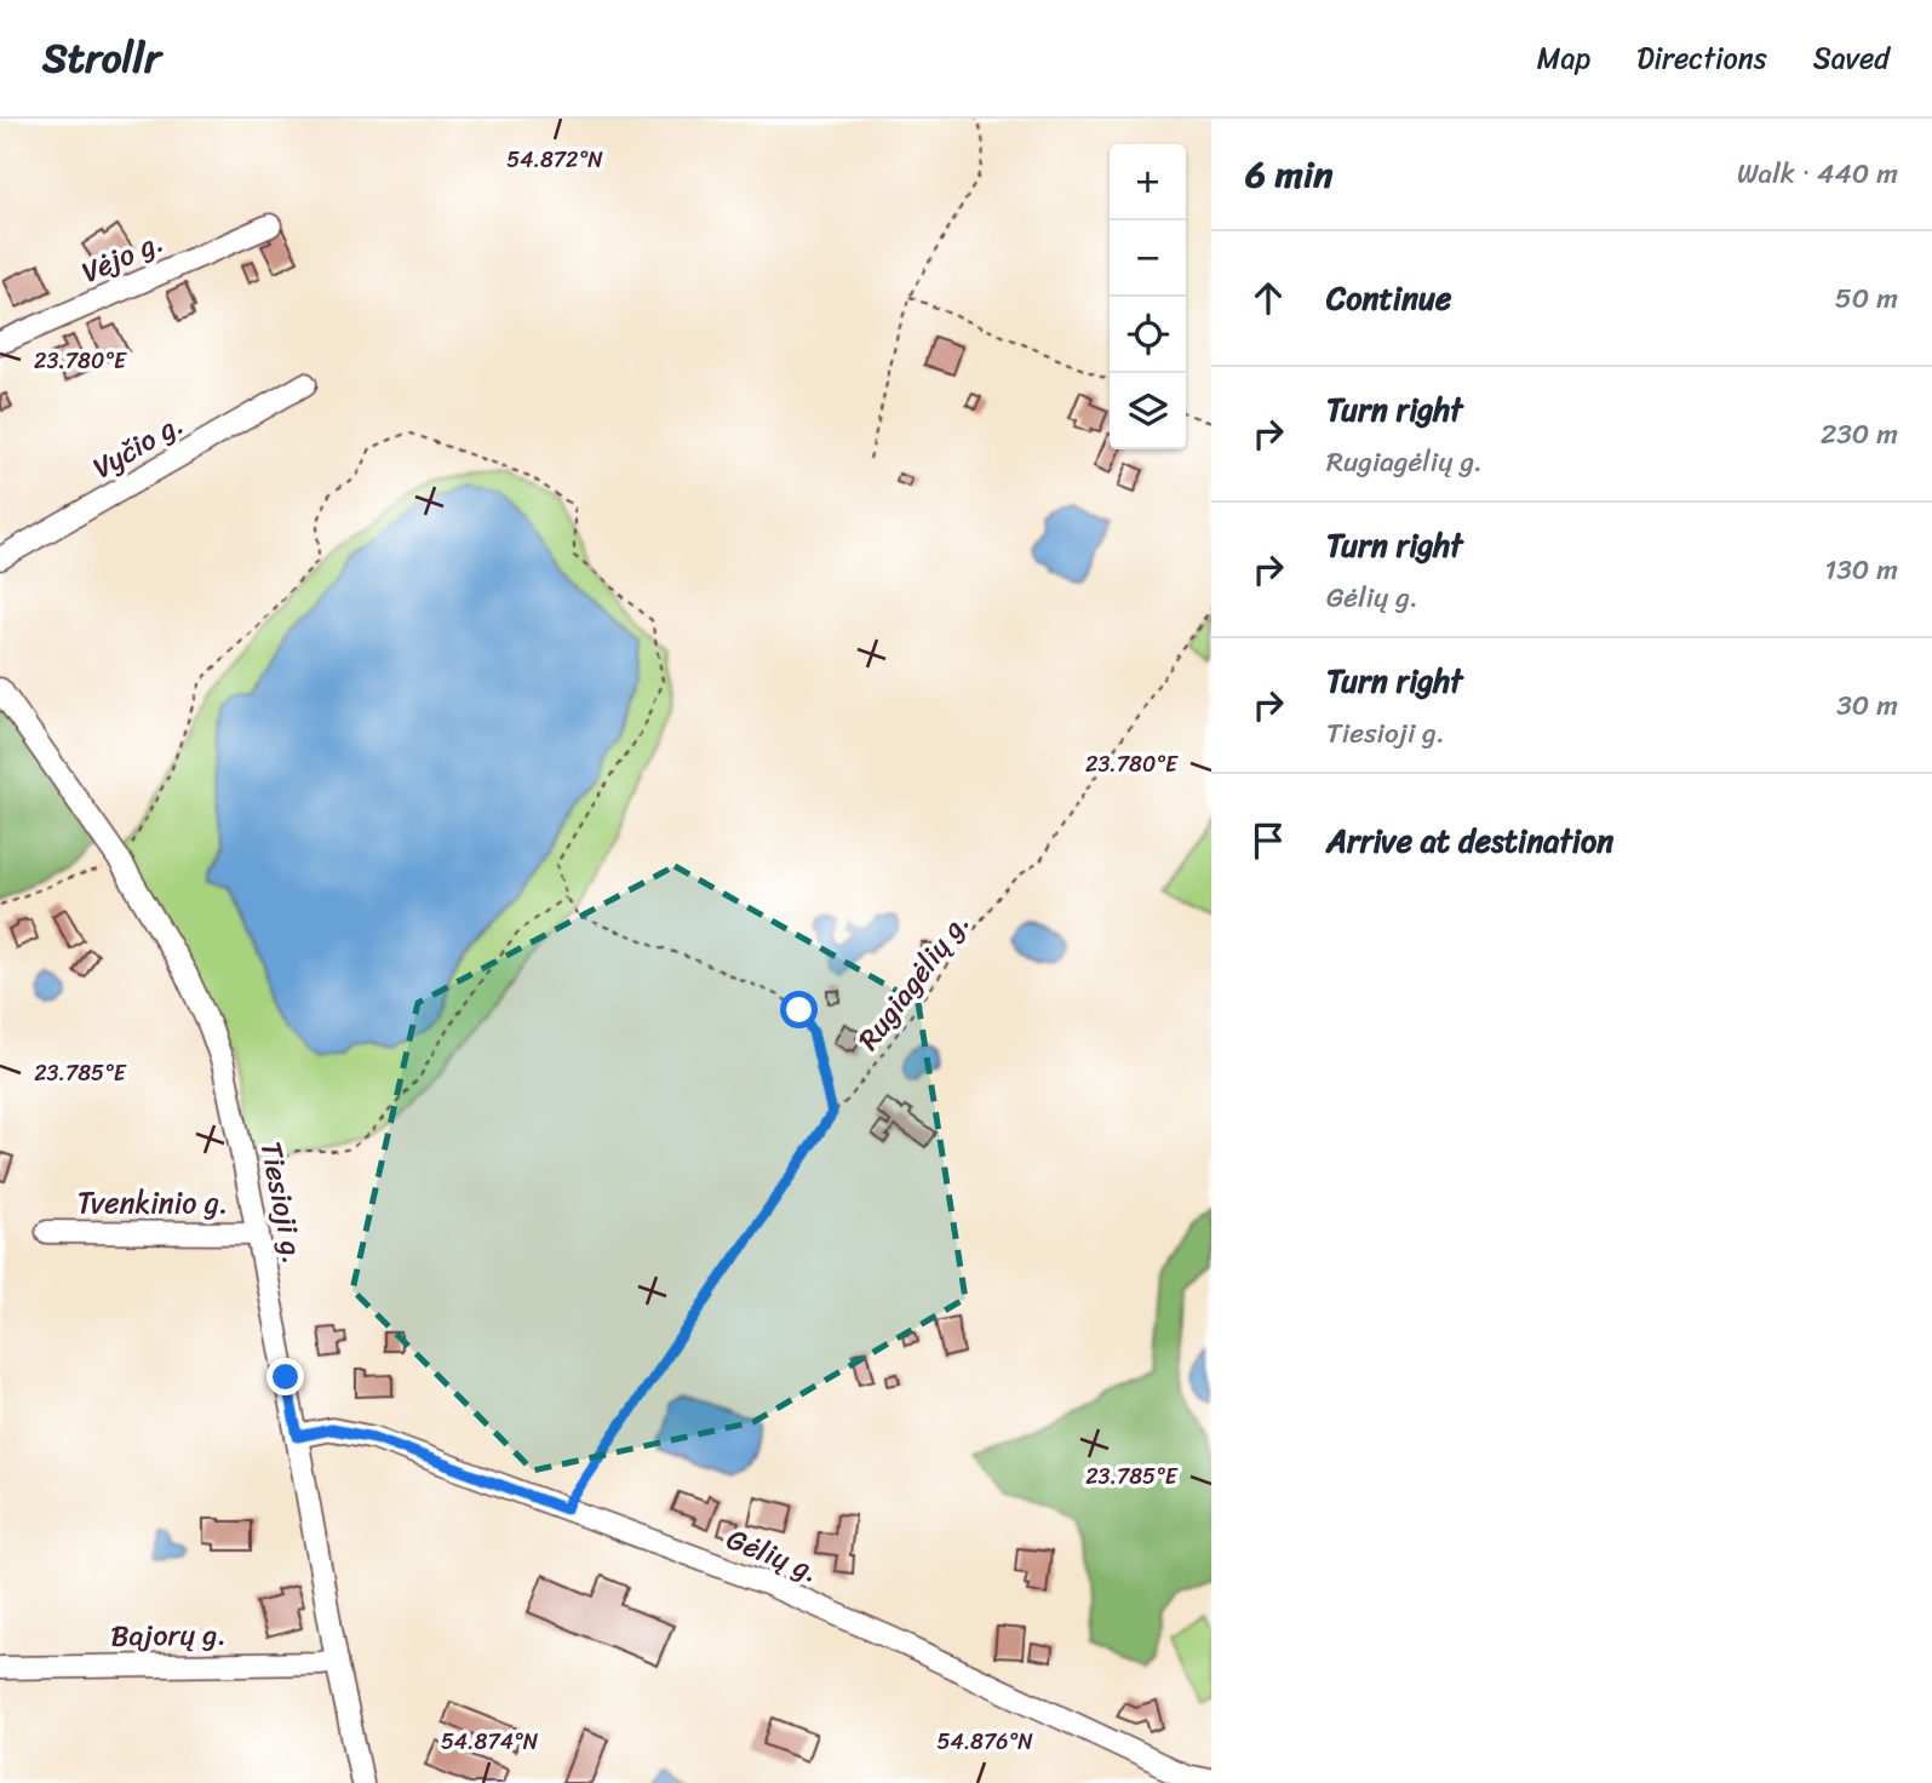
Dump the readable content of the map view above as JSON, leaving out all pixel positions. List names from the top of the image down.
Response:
{
  "streets": {
    "street": [
      "Vėjo g.",
      "Vyčio g.",
      "Tvenkinio g.",
      "Tiesioji g.",
      "Gėlių g.",
      "Bajorų g."
    ],
    "path": ["Rugiagėlių g."]
  },
  "crossings": [
    ["Rugiagėlių g.", "Gėlių g."],
    ["Tvenkinio g.", "Tiesioji g."],
    ["Tiesioji g.", "Gėlių g."],
    ["Tiesioji g.", "Bajorų g."]
  ],
  "page": {
    "header": "Strollr",
    "nav": ["Map", "Directions", "Saved"],
    "heading": ["6 min", "Walk · 440 m"],
    "map_buttons": ["+", "−"],
    "list": [
      ["Continue", "50 m"],
      ["Turn right", "Rugiagėlių g.", "230 m"],
      ["Turn right", "Gėlių g.", "130 m"],
      ["Turn right", "Tiesioji g.", "30 m"],
      "Arrive at destination"
    ]
  },
  "coordinates": [
    "54.872°N",
    "23.780°E",
    "23.785°E",
    "54.874°N",
    "54.876°N"
  ]
}
